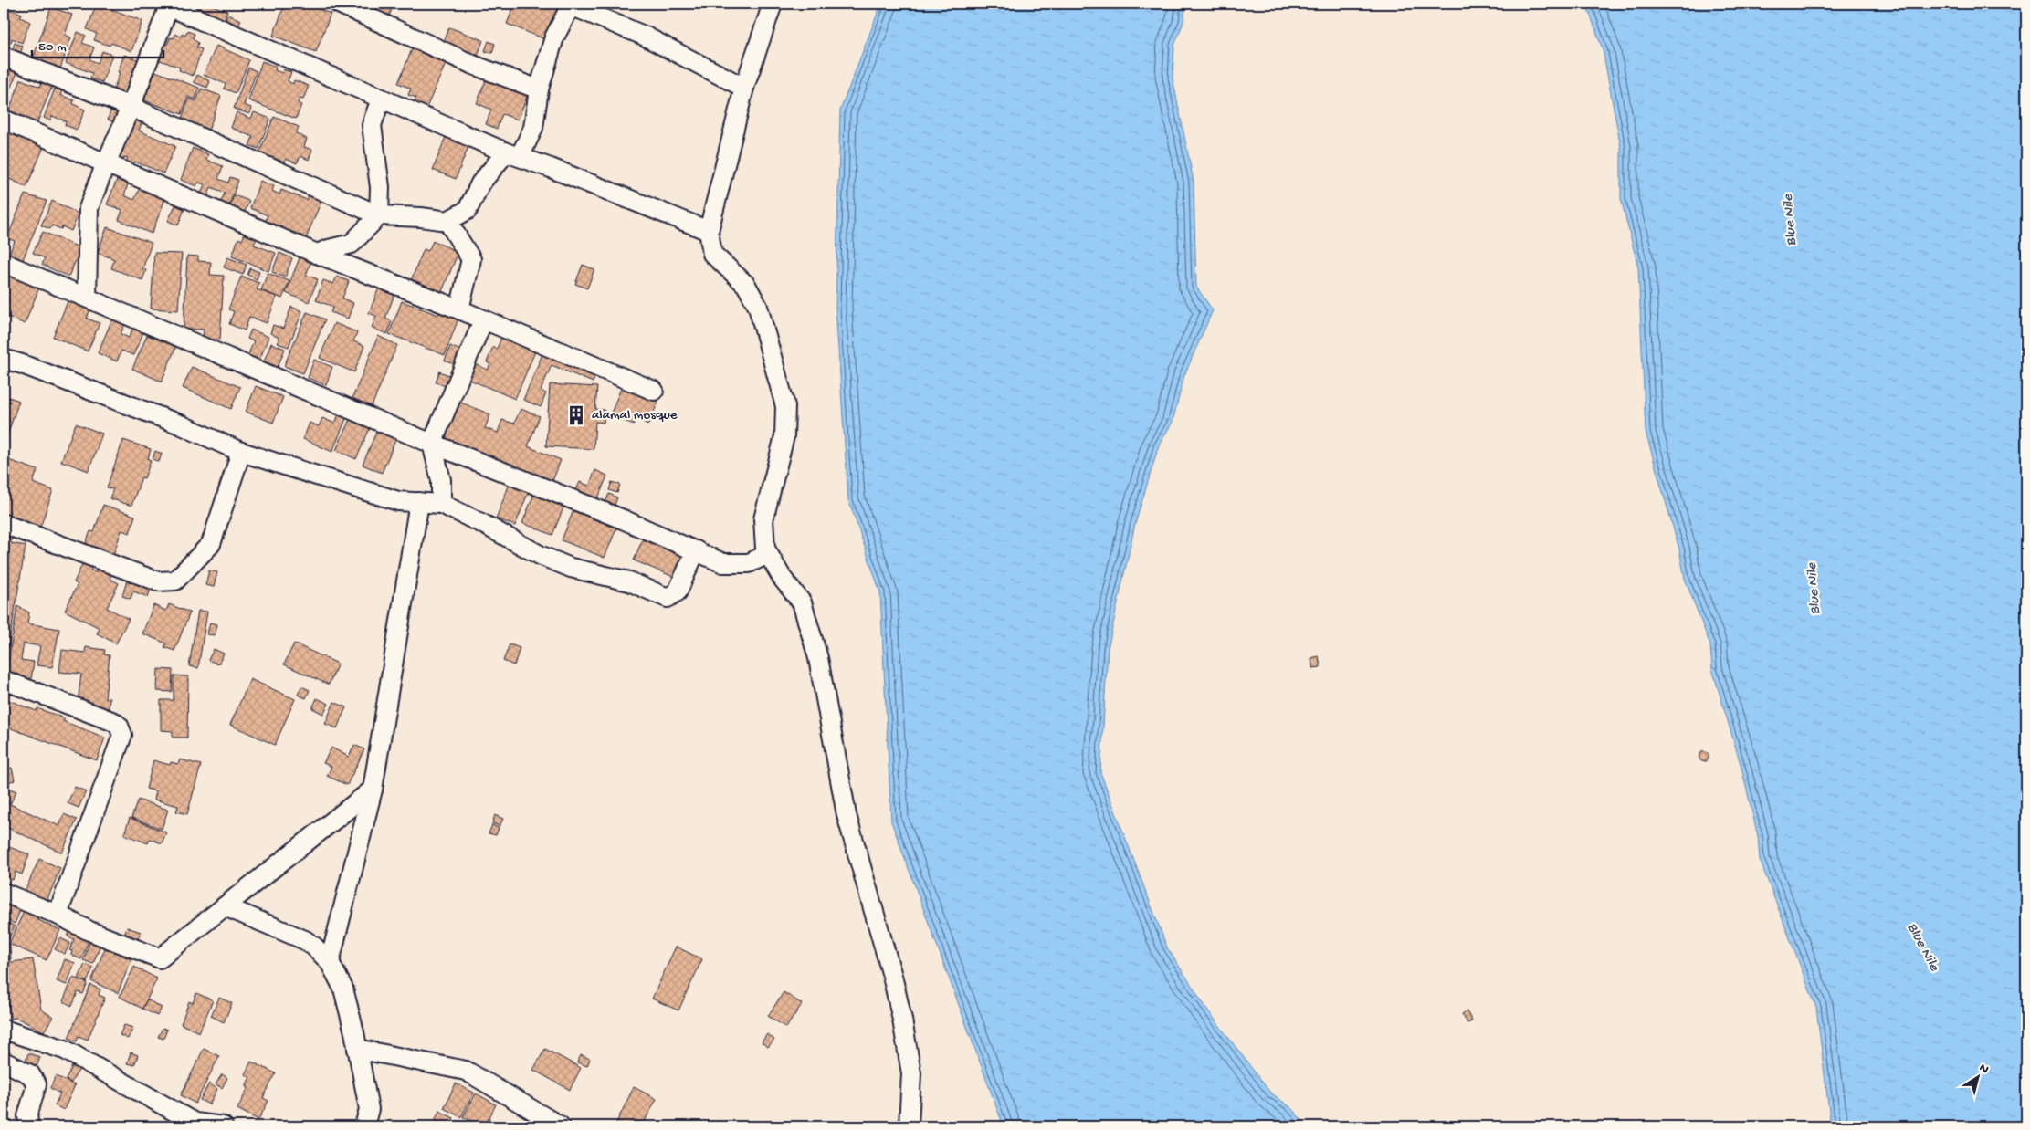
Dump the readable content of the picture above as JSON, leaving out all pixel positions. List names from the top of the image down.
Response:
{
  "water": ["Blue Nile"],
  "places": {
    "building": ["alamal mosque"]
  },
  "scale_bar": "50 m",
  "north": "top right"
}
